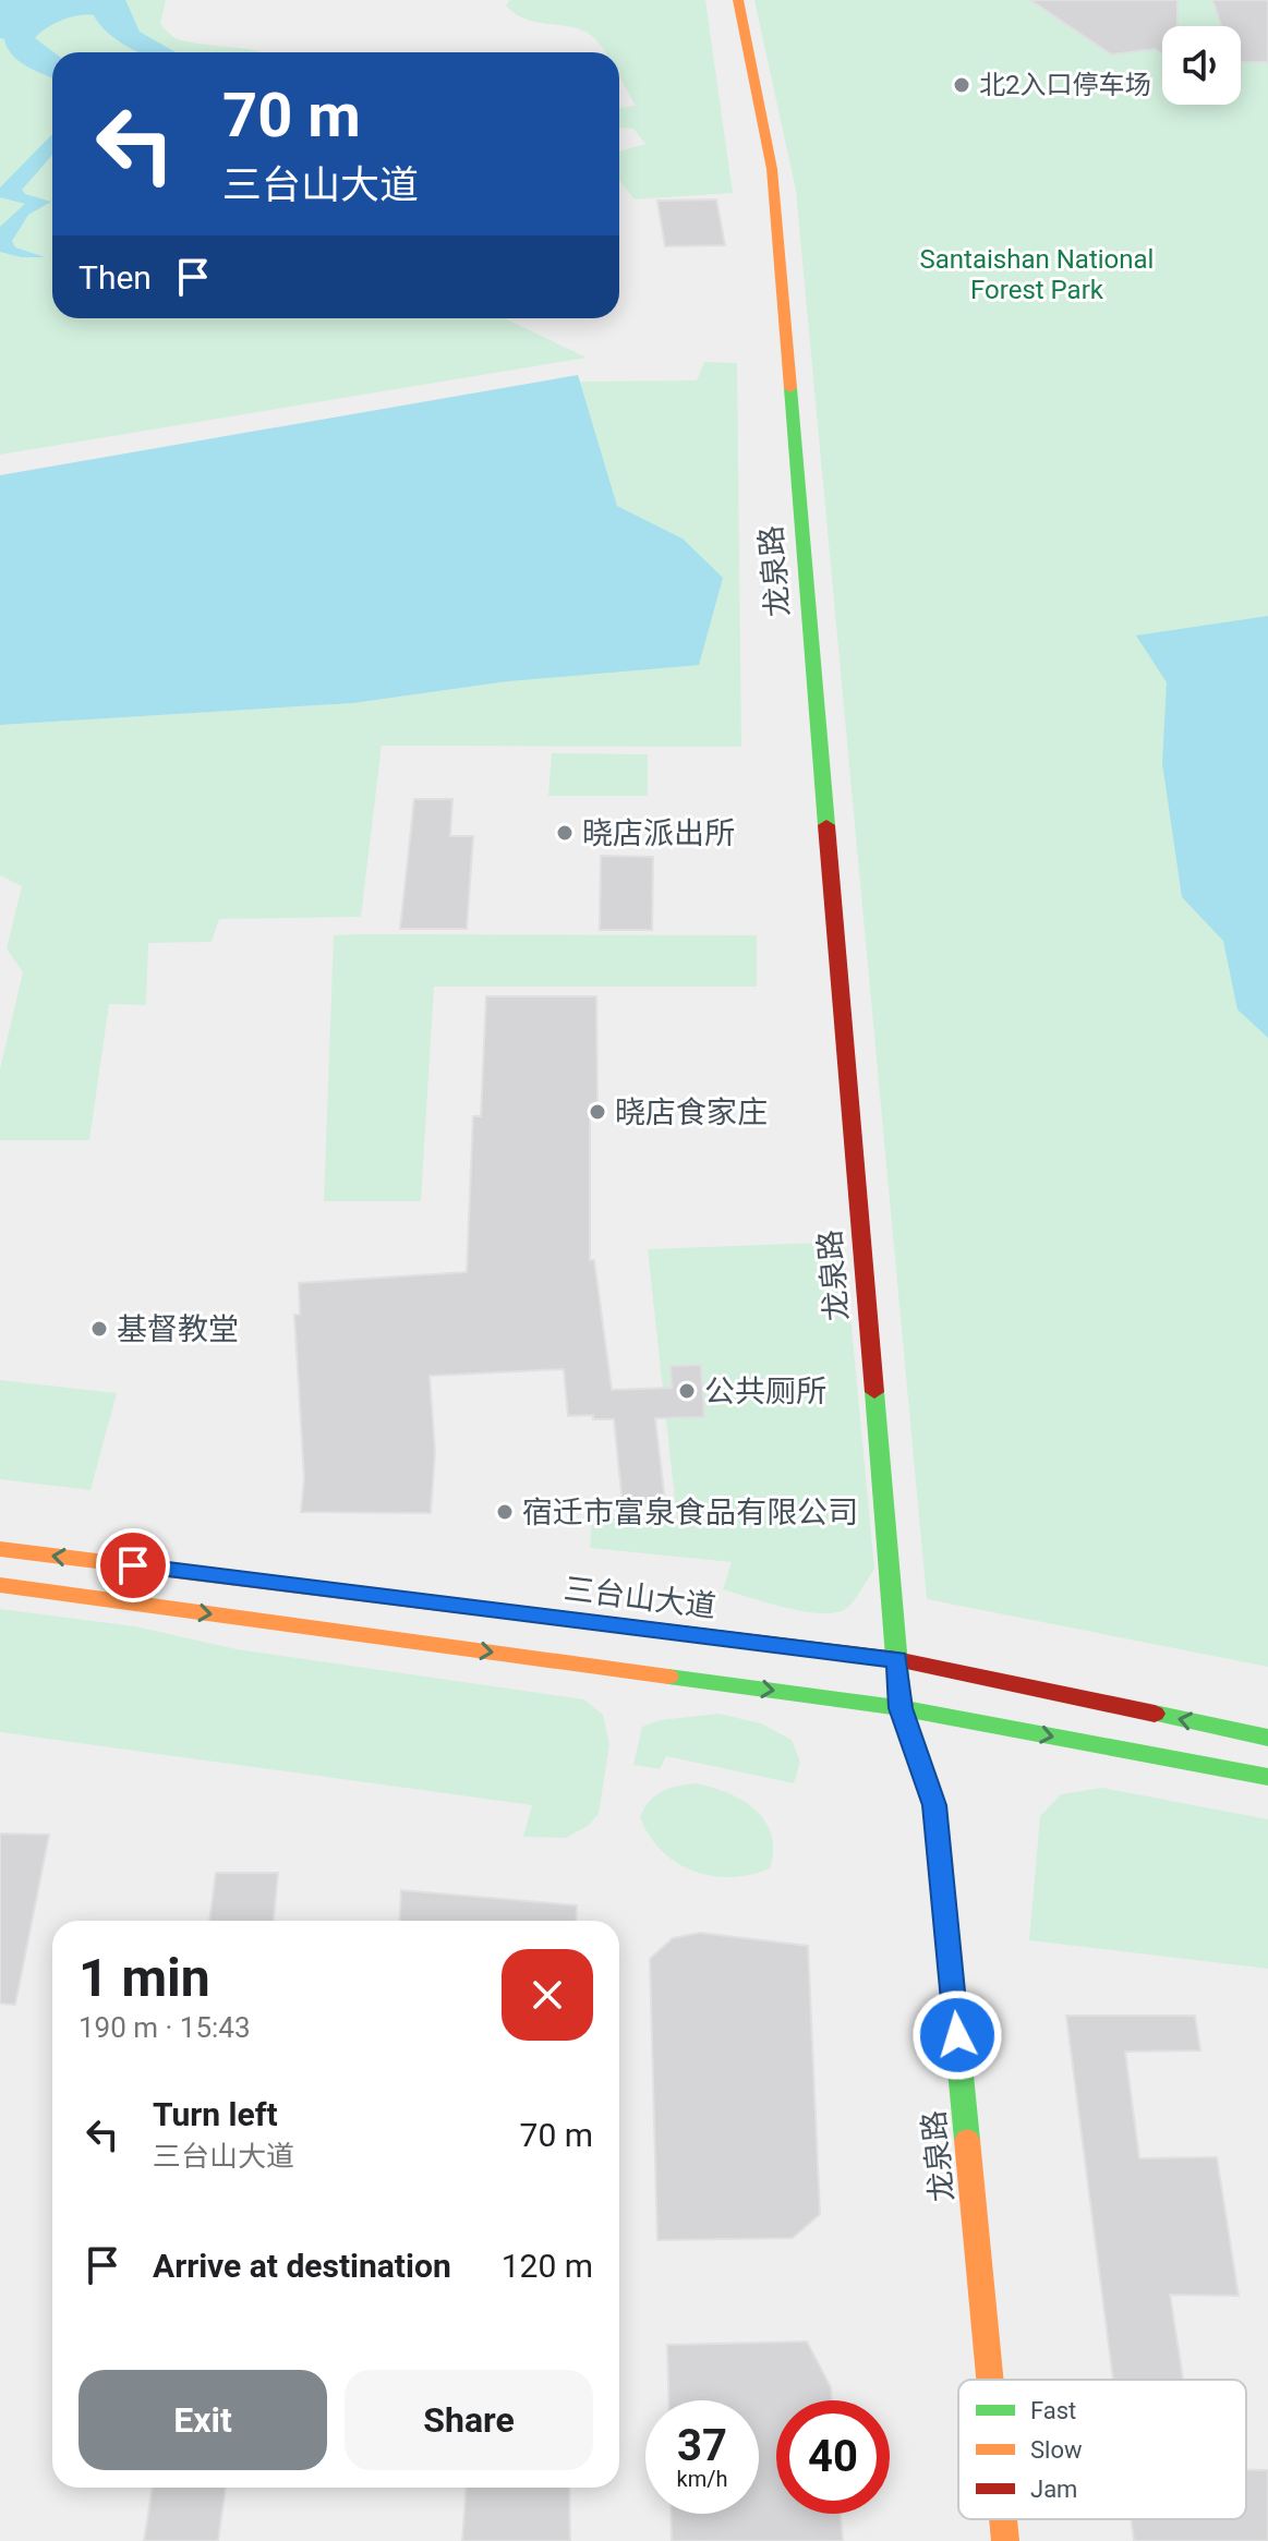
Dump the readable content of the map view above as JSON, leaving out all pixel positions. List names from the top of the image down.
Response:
{
  "streets": {
    "street": ["龙泉路", "三台山大道"]
  },
  "crossings": [
    ["龙泉路", "三台山大道"]
  ],
  "parks": ["Santaishan National Forest Park"],
  "places": [
    "北2入口停车场",
    "晓店派出所",
    "晓店食家庄",
    "基督教堂",
    "公共厕所",
    "宿迁市富泉食品有限公司"
  ],
  "legend": ["Fast", "Slow", "Jam"],
  "page": {
    "turn": ["70 m", "三台山大道"],
    "then": "Then",
    "heading": ["1 min", "190 m · 15:43"],
    "list": [
      {
        "name": "Turn left",
        "note": "三台山大道",
        "value": "70 m"
      },
      {
        "name": "Arrive at destination",
        "value": "120 m"
      }
    ],
    "buttons": ["Exit", "Share"],
    "speed": "37 km/h",
    "limit": "40"
  }
}
